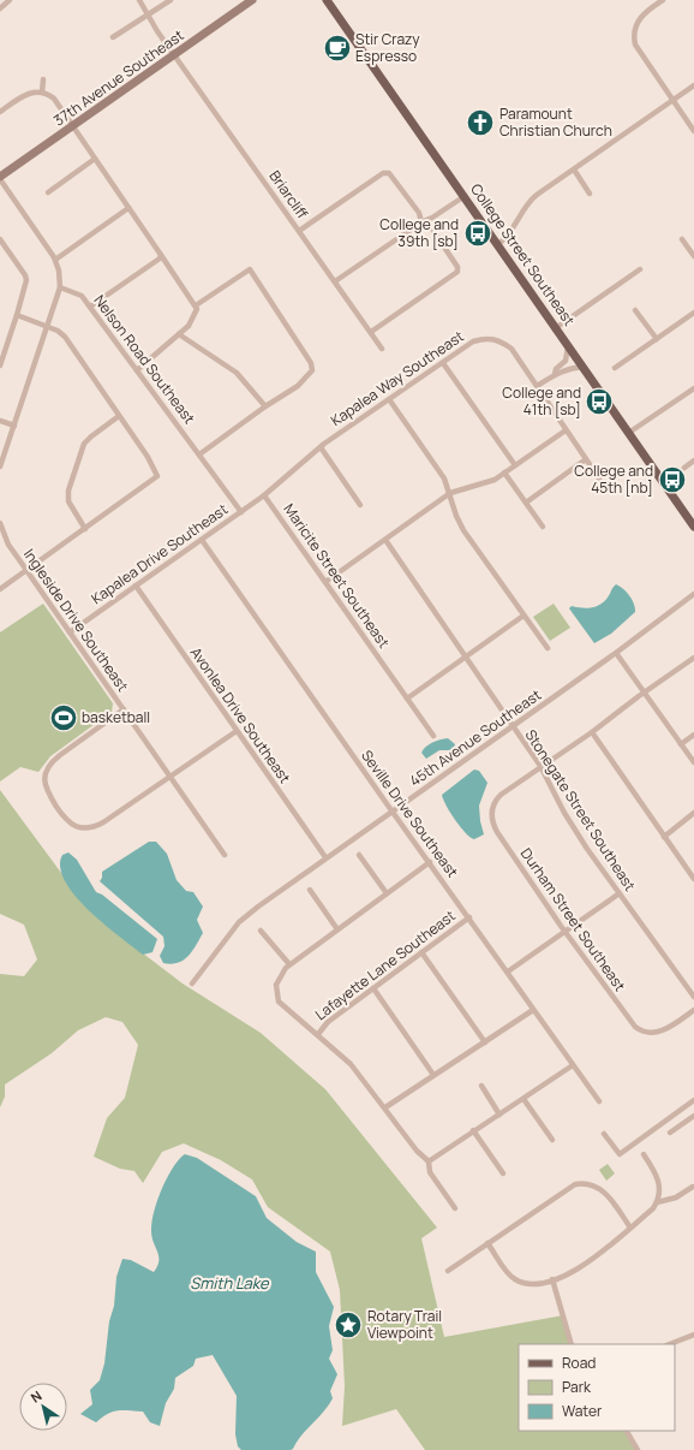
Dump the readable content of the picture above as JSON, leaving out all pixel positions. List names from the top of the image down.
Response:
{
  "streets": {
    "main road": ["College Street Southeast"],
    "street": [
      "37th Avenue Southeast",
      "Briarcliff",
      "Nelson Road Southeast",
      "Kapalea Way Southeast",
      "Kapalea Drive Southeast",
      "Maricite Street Southeast",
      "Ingleside Drive Southeast",
      "Avonlea Drive Southeast",
      "45th Avenue Southeast",
      "Stonegate Street Southeast",
      "Seville Drive Southeast",
      "Durham Street Southeast",
      "Lafayette Lane Southeast"
    ]
  },
  "crossings": [
    ["37th Avenue Southeast", "Briarcliff"],
    ["Nelson Road Southeast", "Kapalea Drive Southeast"],
    ["Kapalea Way Southeast", "Maricite Street Southeast"],
    ["Kapalea Drive Southeast", "Maricite Street Southeast"],
    ["Kapalea Drive Southeast", "Ingleside Drive Southeast"],
    ["Kapalea Drive Southeast", "Avonlea Drive Southeast"],
    ["Kapalea Drive Southeast", "Seville Drive Southeast"],
    ["Avonlea Drive Southeast", "45th Avenue Southeast"],
    ["45th Avenue Southeast", "Stonegate Street Southeast"],
    ["45th Avenue Southeast", "Seville Drive Southeast"],
    ["Stonegate Street Southeast", "Durham Street Southeast"],
    ["Seville Drive Southeast", "Lafayette Lane Southeast"]
  ],
  "water": ["Smith Lake"],
  "places": {
    "cafe": ["Stir Crazy Espresso"],
    "church": ["Paramount Christian Church"],
    "bus stop": ["College and 39th [sb]", "College and 41th [sb]", "College and 45th [nb]"],
    "sports": ["basketball"],
    "place": ["Rotary Trail Viewpoint"]
  },
  "legend": ["Road", "Park", "Water"],
  "north": "top left"
}
